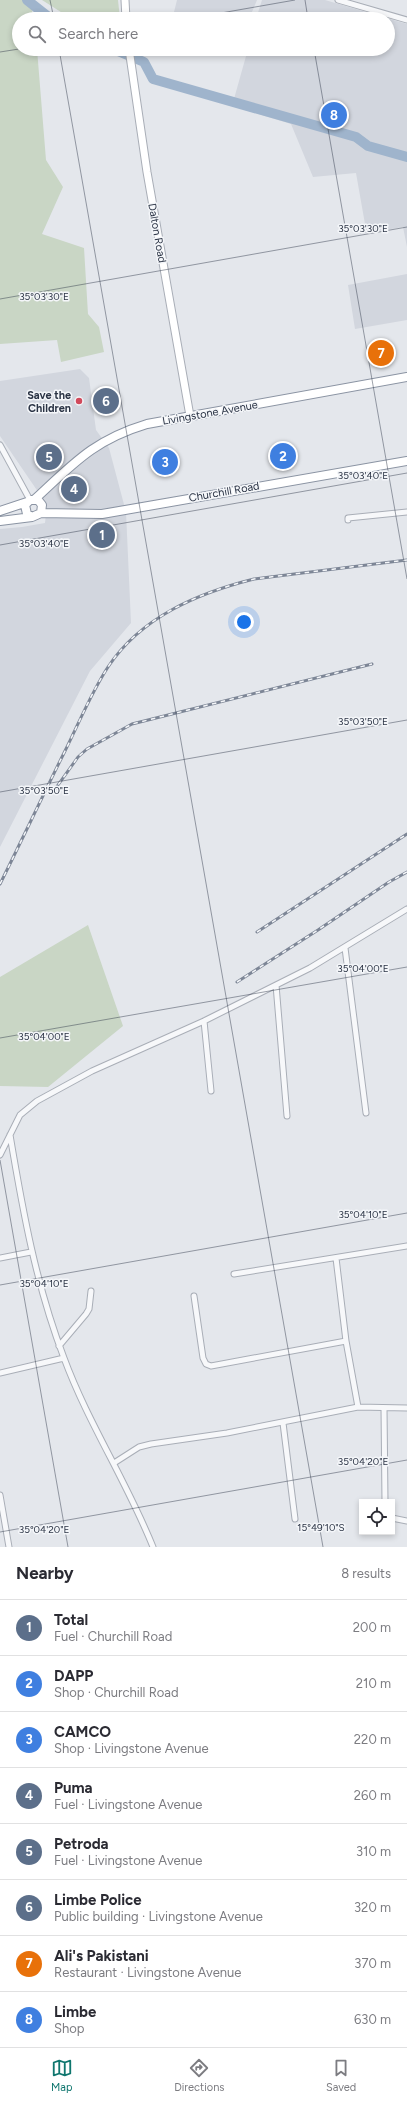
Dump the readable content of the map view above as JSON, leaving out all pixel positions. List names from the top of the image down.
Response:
{
  "streets": {
    "highway": ["Livingstone Avenue", "Churchill Road"],
    "main road": ["Dalton Road"]
  },
  "crossings": [
    ["Dalton Road", "Livingstone Avenue"]
  ],
  "places": ["Save the Children"],
  "page": {
    "search": "Search here",
    "pins": [
      "8",
      "7",
      "6",
      "2",
      "5",
      "3",
      "4",
      "1"
    ],
    "heading": ["Nearby", "8 results"],
    "list": [
      {
        "mark": "1",
        "name": "Total",
        "note": "Fuel · Churchill Road",
        "value": "200 m"
      },
      {
        "mark": "2",
        "name": "DAPP",
        "note": "Shop · Churchill Road",
        "value": "210 m"
      },
      {
        "mark": "3",
        "name": "CAMCO",
        "note": "Shop · Livingstone Avenue",
        "value": "220 m"
      },
      {
        "mark": "4",
        "name": "Puma",
        "note": "Fuel · Livingstone Avenue",
        "value": "260 m"
      },
      {
        "mark": "5",
        "name": "Petroda",
        "note": "Fuel · Livingstone Avenue",
        "value": "310 m"
      },
      {
        "mark": "6",
        "name": "Limbe Police",
        "note": "Public building · Livingstone Avenue",
        "value": "320 m"
      },
      {
        "mark": "7",
        "name": "Ali's Pakistani",
        "note": "Restaurant · Livingstone Avenue",
        "value": "370 m"
      },
      {
        "mark": "8",
        "name": "Limbe",
        "note": "Shop",
        "value": "630 m"
      }
    ],
    "nav": ["Map", "Directions", "Saved"]
  },
  "coordinates": [
    "35°03'30\"E",
    "35°03'40\"E",
    "35°03'50\"E",
    "35°04'00\"E",
    "35°04'10\"E",
    "35°04'20\"E",
    "15°49'10\"S"
  ]
}
